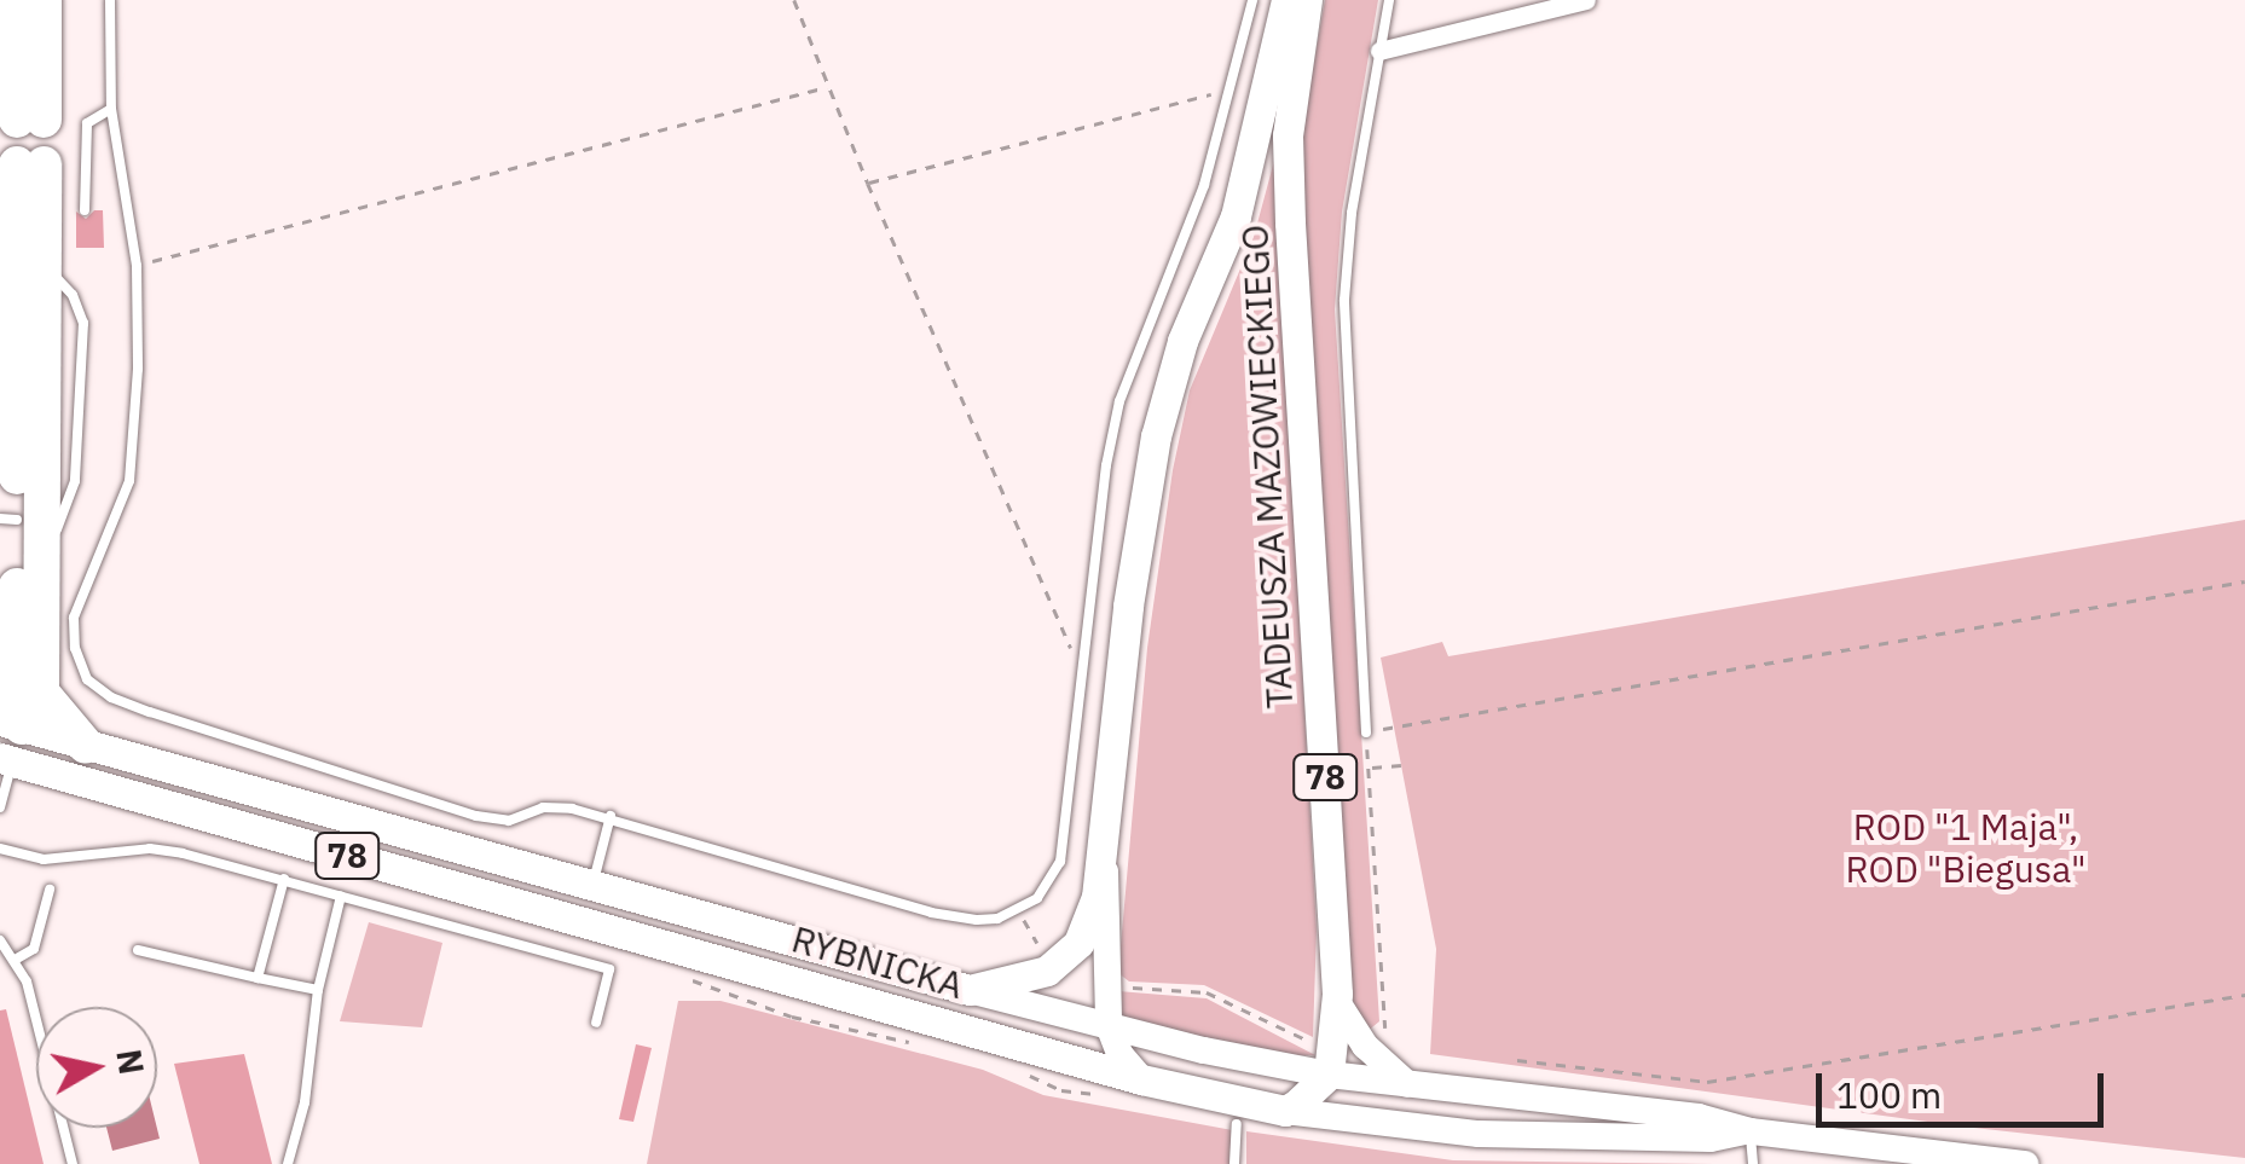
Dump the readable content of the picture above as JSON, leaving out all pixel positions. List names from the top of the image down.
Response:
{
  "streets": {
    "main road": ["TADEUSZA MAZOWIECKIEGO", "78", "RYBNICKA"]
  },
  "crossings": [
    ["TADEUSZA MAZOWIECKIEGO", "78"],
    ["TADEUSZA MAZOWIECKIEGO", "RYBNICKA"],
    ["78", "RYBNICKA"]
  ],
  "parks": ["ROD \"1 Maja\", ROD \"Biegusa\""],
  "scale_bar": "100 m",
  "north": "right"
}
